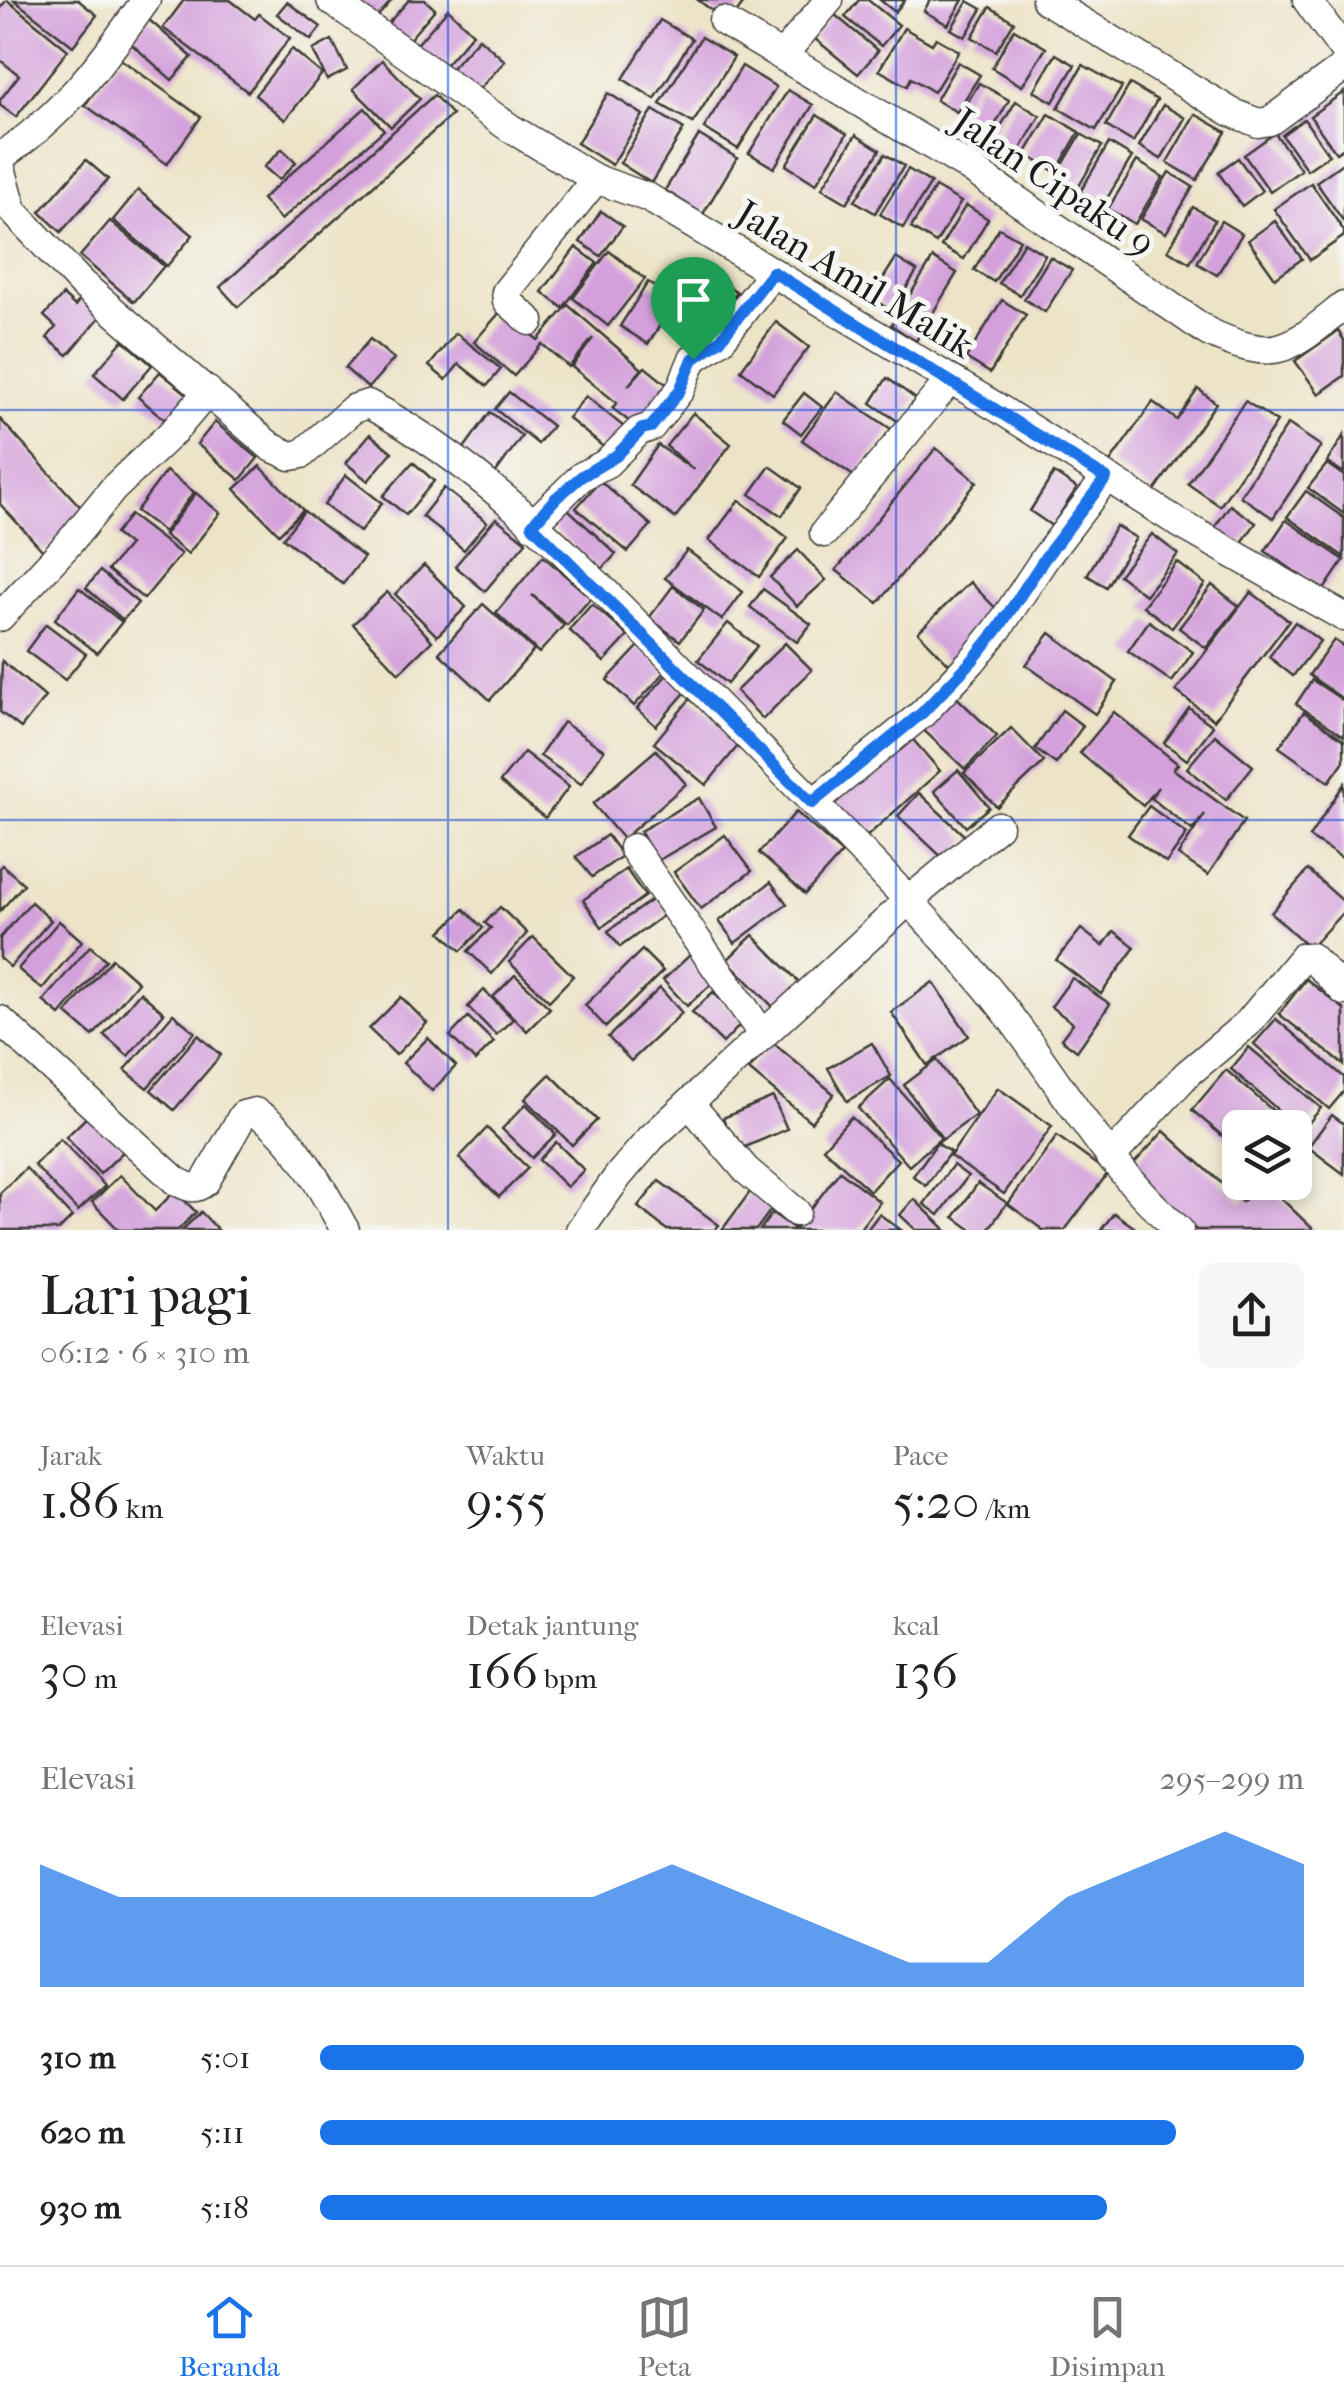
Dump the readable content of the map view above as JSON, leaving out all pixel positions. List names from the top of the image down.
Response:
{
  "streets": {
    "street": ["Jalan Cipaku 9", "Jalan Amil Malik"]
  },
  "page": {
    "heading": ["Lari pagi", "06:12 · 6 × 310 m"],
    "stats": [
      ["Jarak", "1.86 km"],
      ["Waktu", "9:55"],
      ["Pace", "5:20 /km"],
      ["Elevasi", "30 m"],
      ["Detak jantung", "166 bpm"],
      ["kcal", "136"]
    ],
    "chart": ["Elevasi", "295–299 m"],
    "list": [
      {
        "name": "310 m",
        "note": "5:01"
      },
      {
        "name": "620 m",
        "note": "5:11"
      },
      {
        "name": "930 m",
        "note": "5:18"
      }
    ],
    "tabs": ["Beranda", "Peta", "Disimpan"]
  }
}
